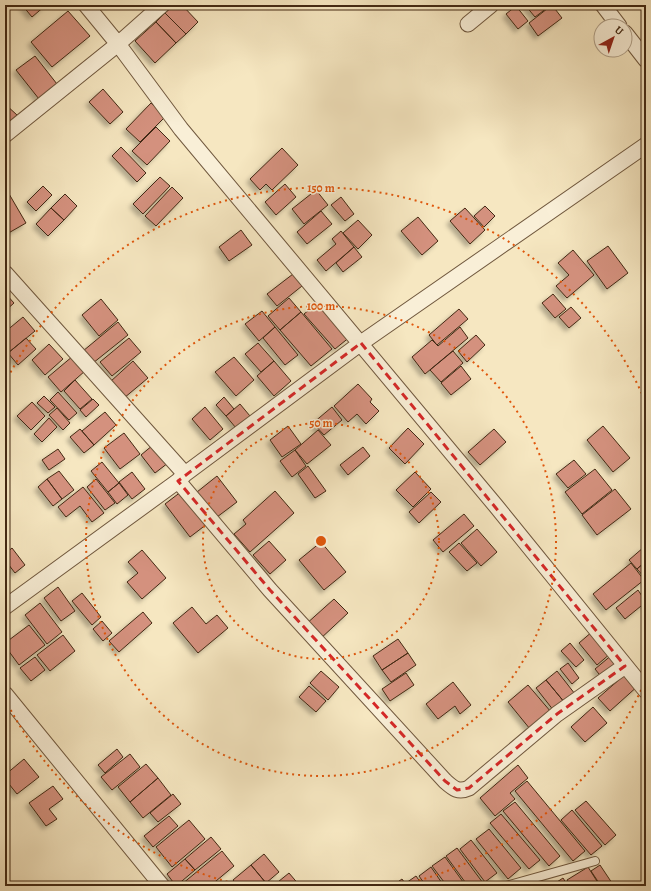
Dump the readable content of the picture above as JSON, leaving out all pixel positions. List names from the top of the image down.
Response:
{
  "north": "top right",
  "rings": ["150 m", "100 m", "50 m"]
}
